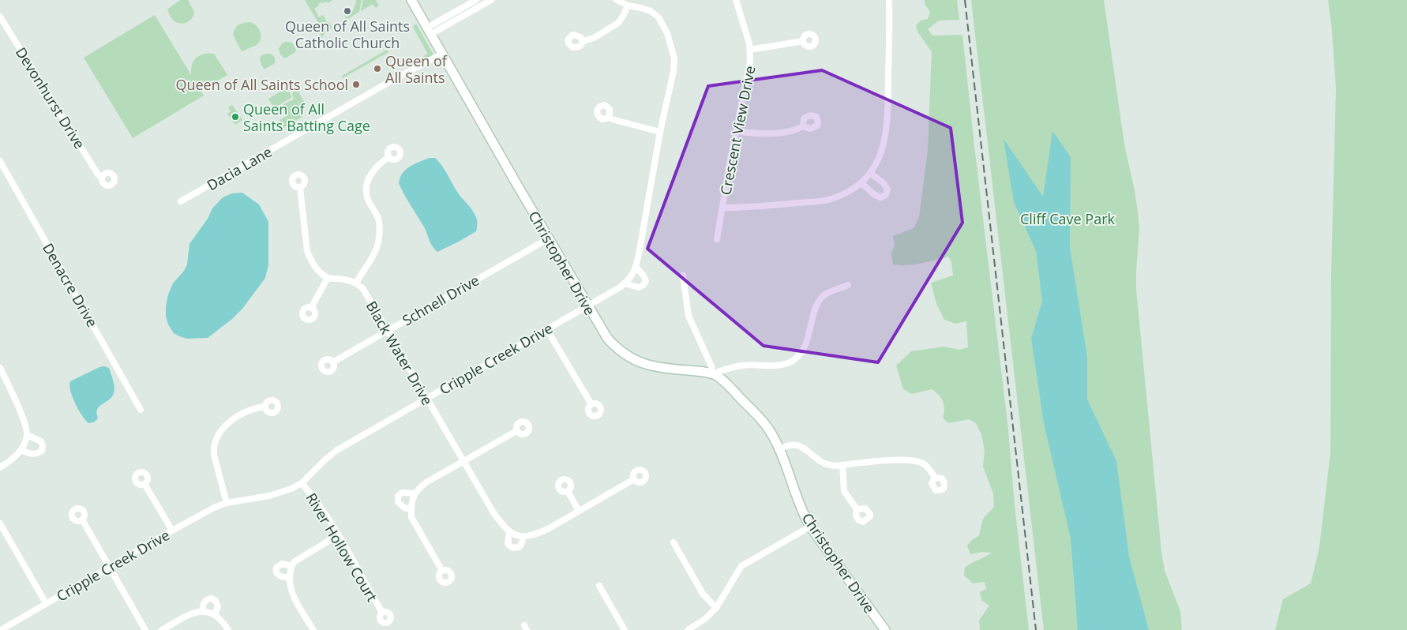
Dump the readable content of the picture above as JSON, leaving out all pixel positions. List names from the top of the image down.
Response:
{
  "streets": {
    "street": [
      "Devonhurst Drive",
      "Crescent View Drive",
      "Dacia Lane",
      "Christopher Drive",
      "Denacre Drive",
      "Schnell Drive",
      "Black Water Drive",
      "Cripple Creek Drive",
      "River Hollow Court"
    ]
  },
  "crossings": [
    ["Dacia Lane", "Christopher Drive"],
    ["Christopher Drive", "Schnell Drive"],
    ["Christopher Drive", "Cripple Creek Drive"],
    ["Schnell Drive", "Black Water Drive"],
    ["Black Water Drive", "Cripple Creek Drive"],
    ["Cripple Creek Drive", "River Hollow Court"]
  ],
  "parks": ["Cliff Cave Park"],
  "places": [
    "Queen of All Saints Catholic Church",
    "Queen of All Saints",
    "Queen of All Saints School",
    "Queen of All Saints Batting Cage"
  ]
}
